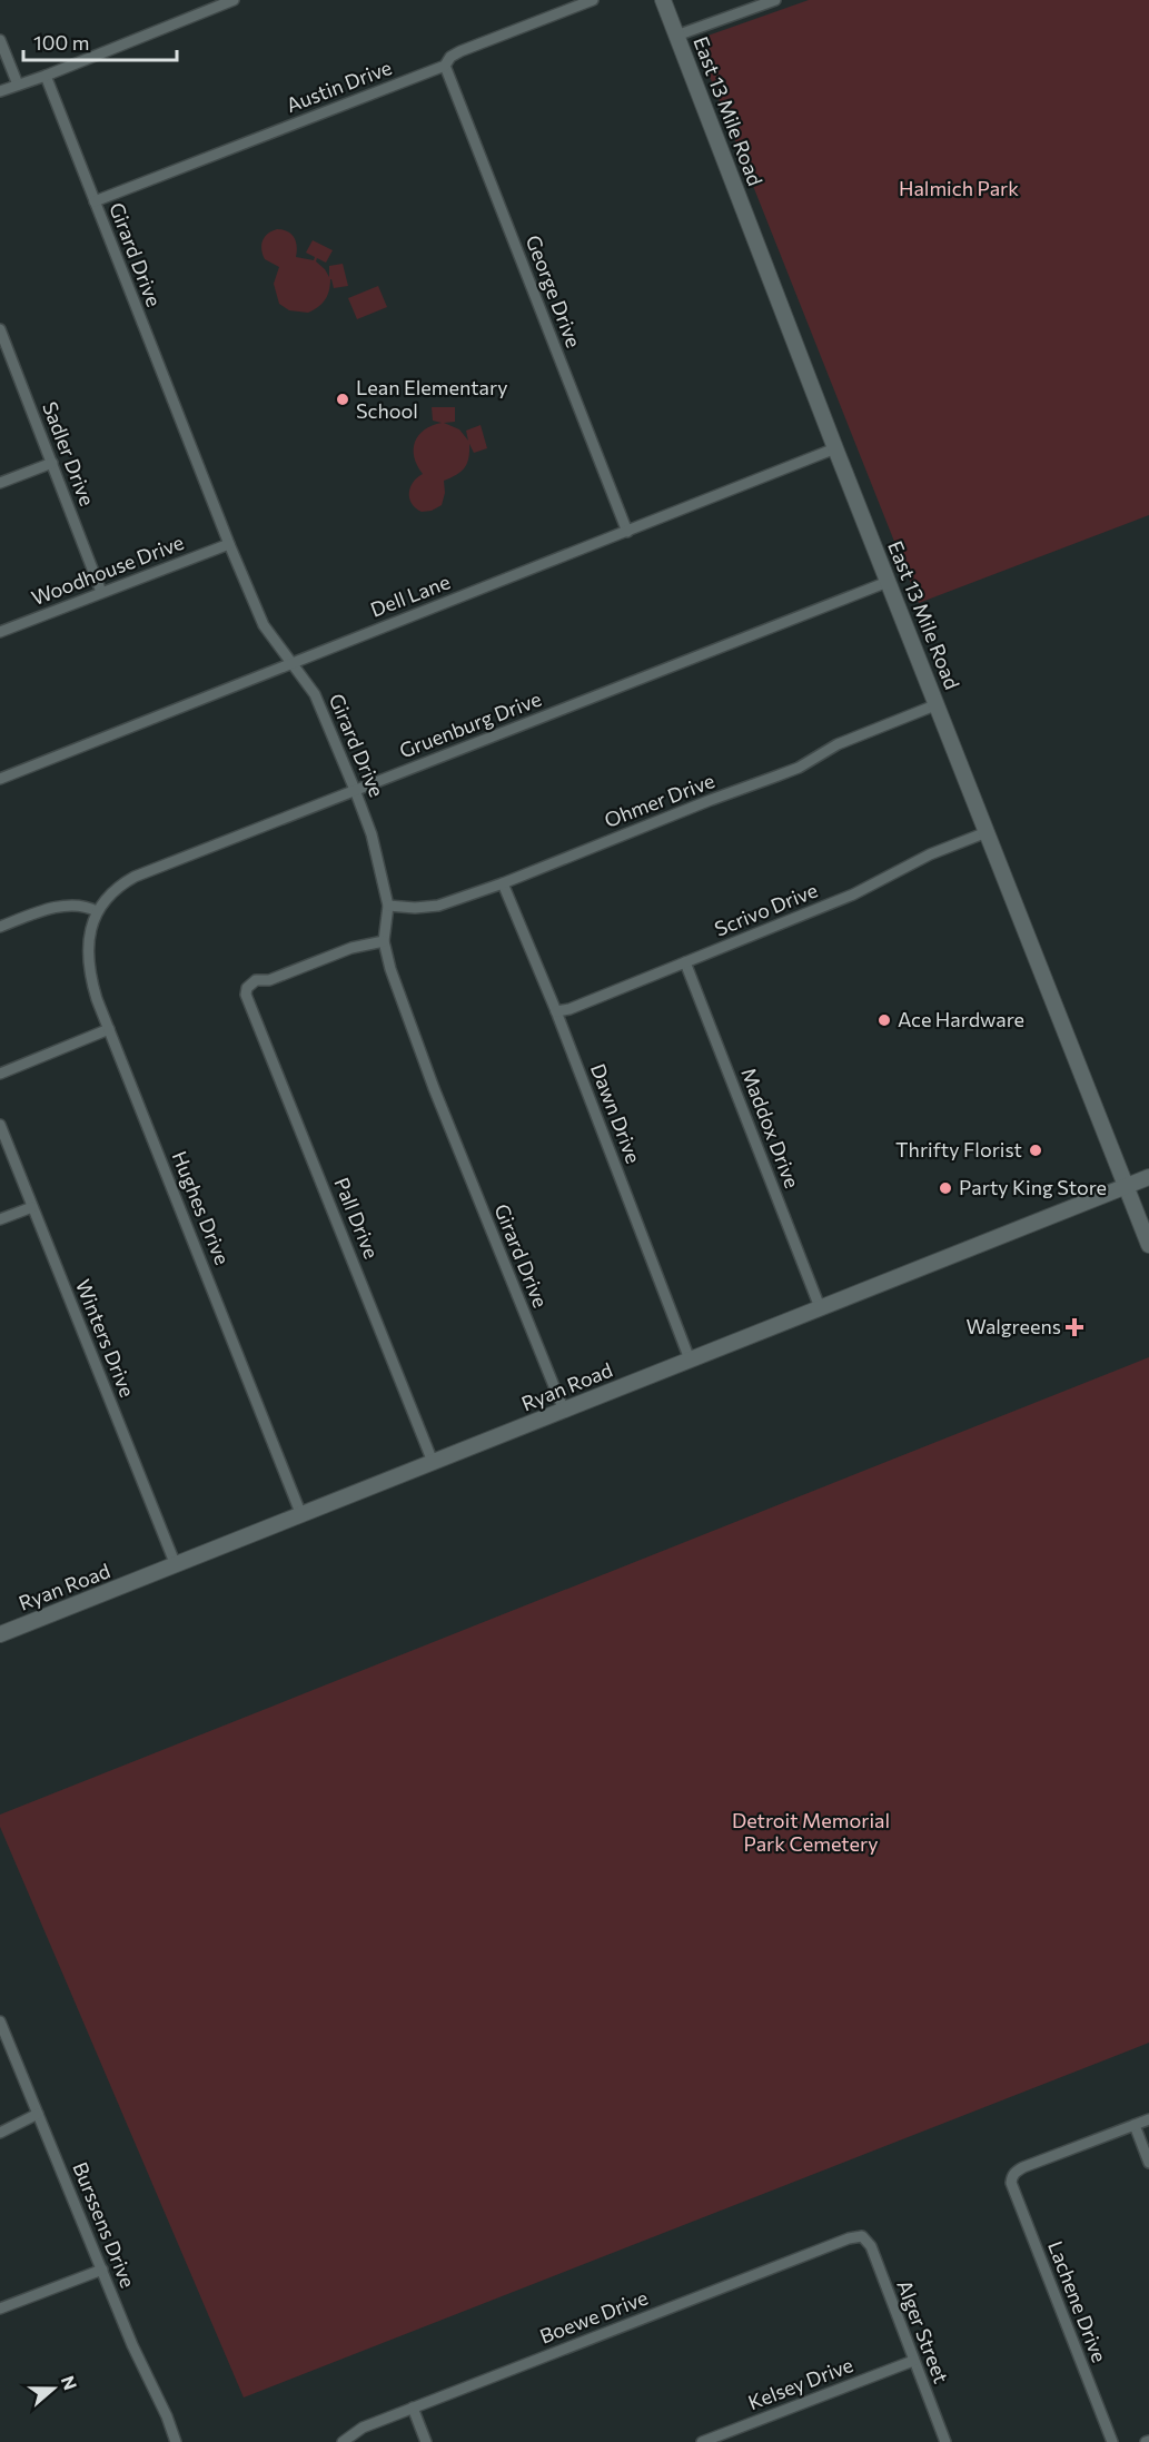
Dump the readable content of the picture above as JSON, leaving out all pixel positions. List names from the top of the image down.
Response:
{
  "streets": {
    "main road": ["East 13 Mile Road", "Ryan Road"],
    "street": [
      "Austin Drive",
      "Girard Drive",
      "George Drive",
      "Sadler Drive",
      "Woodhouse Drive",
      "Dell Lane",
      "Gruenburg Drive",
      "Ohmer Drive",
      "Scrivo Drive",
      "Dawn Drive",
      "Maddox Drive",
      "Hughes Drive",
      "Pall Drive",
      "Winters Drive",
      "Burssens Drive",
      "Lachene Drive",
      "Boewe Drive",
      "Alger Street",
      "Kelsey Drive"
    ]
  },
  "crossings": [
    ["Austin Drive", "Girard Drive"],
    ["Austin Drive", "George Drive"],
    ["East 13 Mile Road", "Dell Lane"],
    ["East 13 Mile Road", "Gruenburg Drive"],
    ["East 13 Mile Road", "Ohmer Drive"],
    ["East 13 Mile Road", "Scrivo Drive"],
    ["East 13 Mile Road", "Ryan Road"],
    ["Girard Drive", "Woodhouse Drive"],
    ["Girard Drive", "Dell Lane"],
    ["Girard Drive", "Gruenburg Drive"],
    ["Girard Drive", "Ohmer Drive"],
    ["Girard Drive", "Pall Drive"],
    ["Girard Drive", "Ryan Road"],
    ["George Drive", "Dell Lane"],
    ["Sadler Drive", "Woodhouse Drive"],
    ["Gruenburg Drive", "Hughes Drive"],
    ["Ohmer Drive", "Dawn Drive"],
    ["Scrivo Drive", "Dawn Drive"],
    ["Scrivo Drive", "Maddox Drive"],
    ["Dawn Drive", "Ryan Road"],
    ["Maddox Drive", "Ryan Road"],
    ["Hughes Drive", "Ryan Road"],
    ["Pall Drive", "Ryan Road"],
    ["Winters Drive", "Ryan Road"],
    ["Boewe Drive", "Alger Street"],
    ["Alger Street", "Kelsey Drive"]
  ],
  "parks": ["Halmich Park", "Detroit Memorial Park Cemetery"],
  "places": {
    "other": [
      "Lean Elementary School",
      "Ace Hardware",
      "Thrifty Florist",
      "Party King Store"
    ],
    "health": ["Walgreens"]
  },
  "scale_bar": "100 m",
  "north": "right"
}
